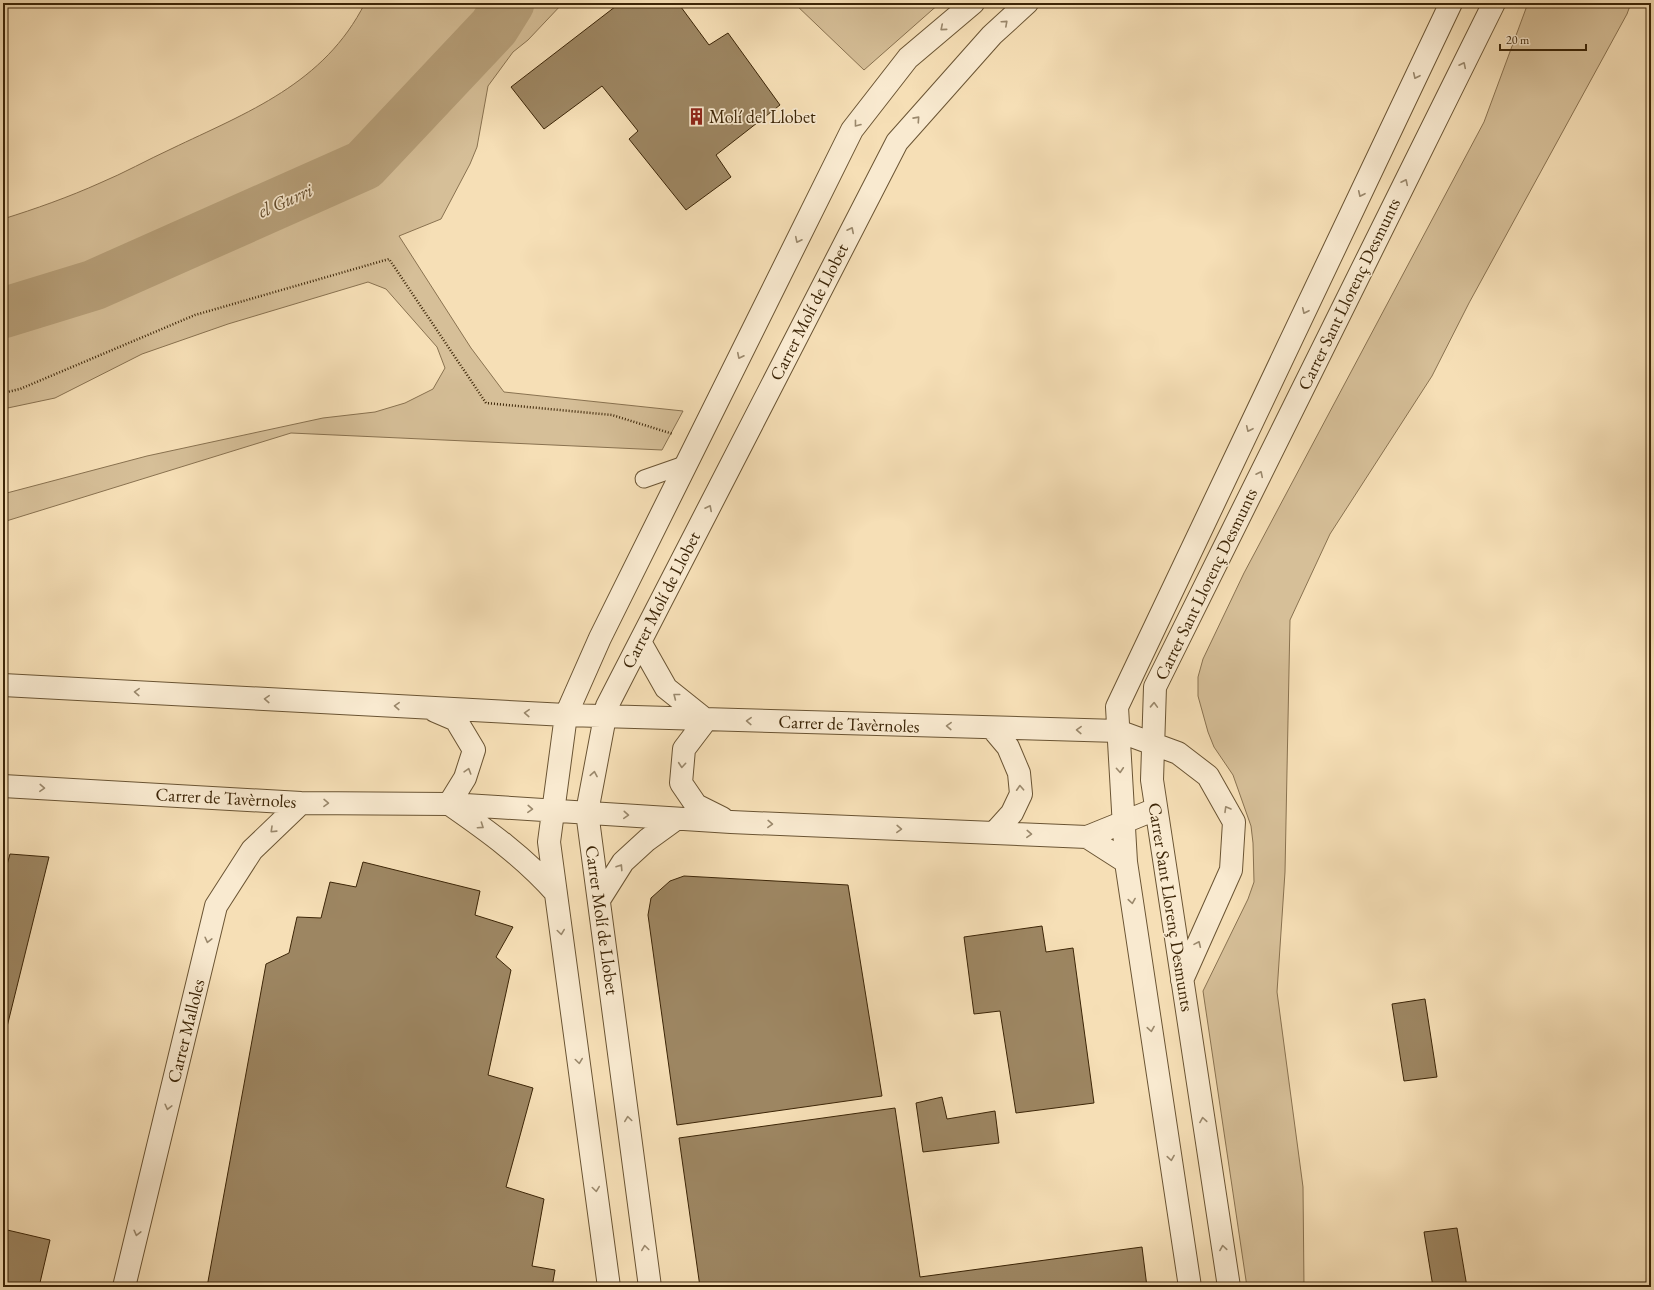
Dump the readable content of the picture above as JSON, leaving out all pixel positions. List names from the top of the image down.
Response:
{
  "streets": {
    "street": [
      "Carrer Sant Llorenç Desmunts",
      "Carrer Molí de Llobet",
      "Carrer de Tavèrnoles",
      "Carrer Malloles"
    ]
  },
  "crossings": [
    ["Carrer Sant Llorenç Desmunts", "Carrer de Tavèrnoles"],
    ["Carrer Molí de Llobet", "Carrer de Tavèrnoles"],
    ["Carrer de Tavèrnoles", "Carrer Malloles"]
  ],
  "one_way": ["Carrer Malloles"],
  "water": ["el Gurri"],
  "places": {
    "building": ["Molí del Llobet"]
  },
  "scale_bar": "20 m"
}
